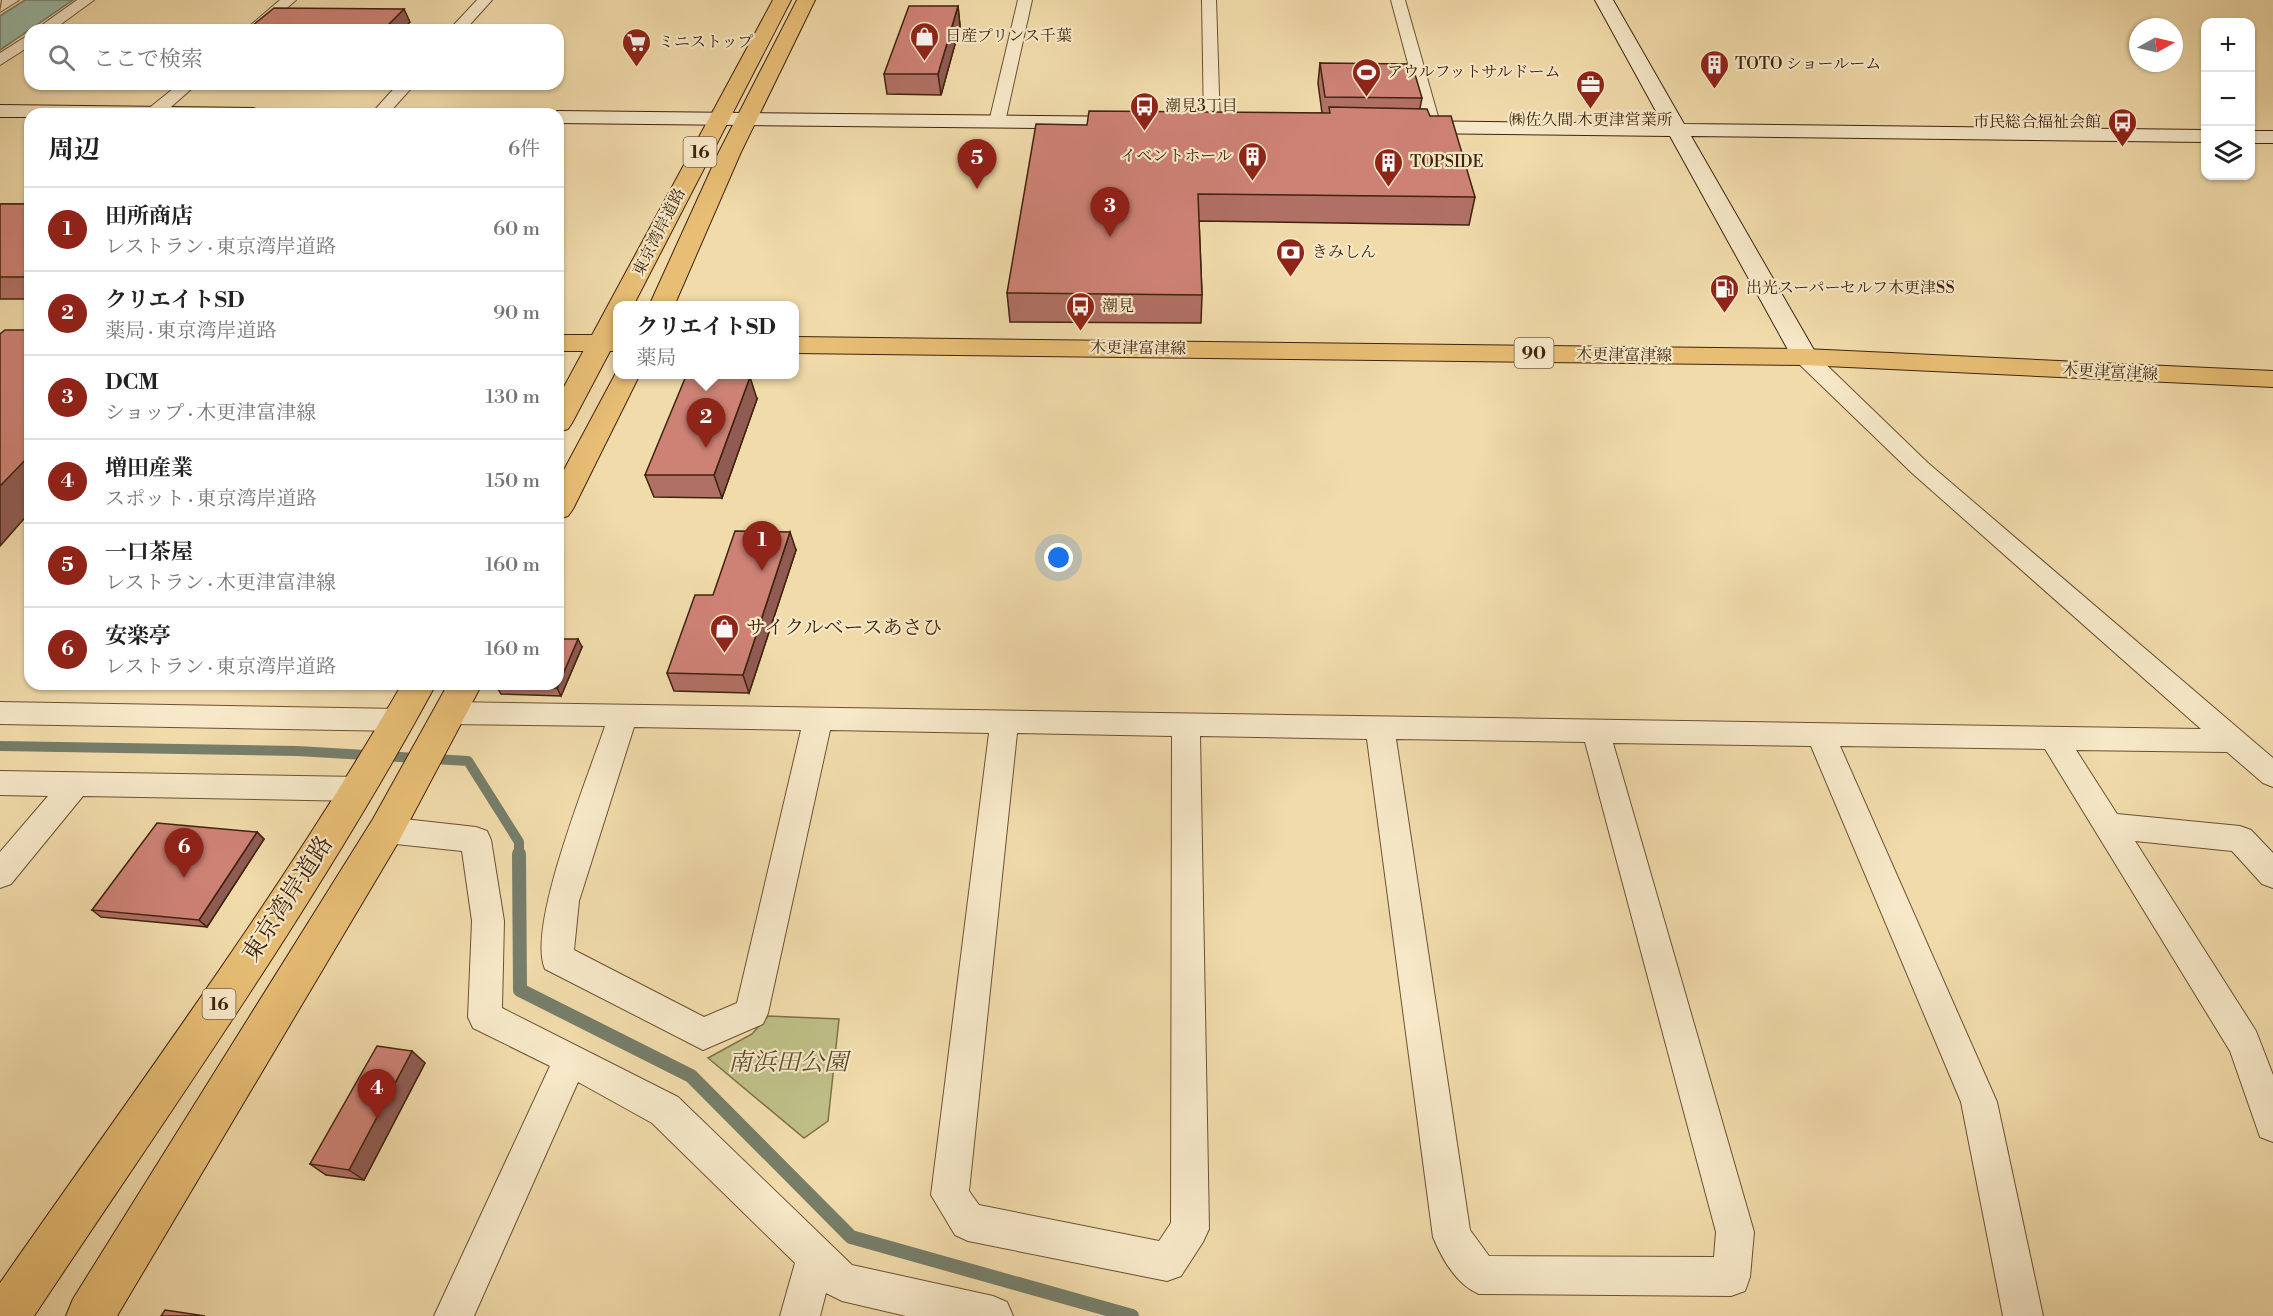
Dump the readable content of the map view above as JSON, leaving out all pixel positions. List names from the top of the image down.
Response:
{
  "streets": {
    "main road": [
      "16",
      "東京湾岸道路",
      "木更津富津線",
      "90"
    ]
  },
  "parks": ["南浜田公園"],
  "places": {
    "shop": ["日産プリンス千葉", "サイクルベースあさひ"],
    "supermarket": ["ミニストップ"],
    "building": ["TOTO ショールーム", "イベントホール", "TOPSIDE"],
    "sports": ["アウルフットサルドーム"],
    "office": ["㈱佐久間 木更津営業所"],
    "bus stop": ["潮見3丁目", "市民総合福祉会館", "潮見"],
    "bank": ["きみしん"],
    "fuel station": ["出光スーパーセルフ木更津SS"]
  },
  "north": "right",
  "page": {
    "map_buttons": ["+", "−"],
    "search": "ここで検索",
    "heading": ["周辺", "6件"],
    "pins": [
      "5",
      "3",
      "2",
      "1",
      "6",
      "4"
    ],
    "list": [
      {
        "mark": "1",
        "name": "田所商店",
        "note": "レストラン · 東京湾岸道路",
        "value": "60 m"
      },
      {
        "mark": "2",
        "name": "クリエイトSD",
        "note": "薬局 · 東京湾岸道路",
        "value": "90 m"
      },
      {
        "mark": "3",
        "name": "DCM",
        "note": "ショップ · 木更津富津線",
        "value": "130 m"
      },
      {
        "mark": "4",
        "name": "増田産業",
        "note": "スポット · 東京湾岸道路",
        "value": "150 m"
      },
      {
        "mark": "5",
        "name": "一口茶屋",
        "note": "レストラン · 木更津富津線",
        "value": "160 m"
      },
      {
        "mark": "6",
        "name": "安楽亭",
        "note": "レストラン · 東京湾岸道路",
        "value": "160 m"
      }
    ],
    "popup": ["クリエイトSD", "薬局"]
  }
}
